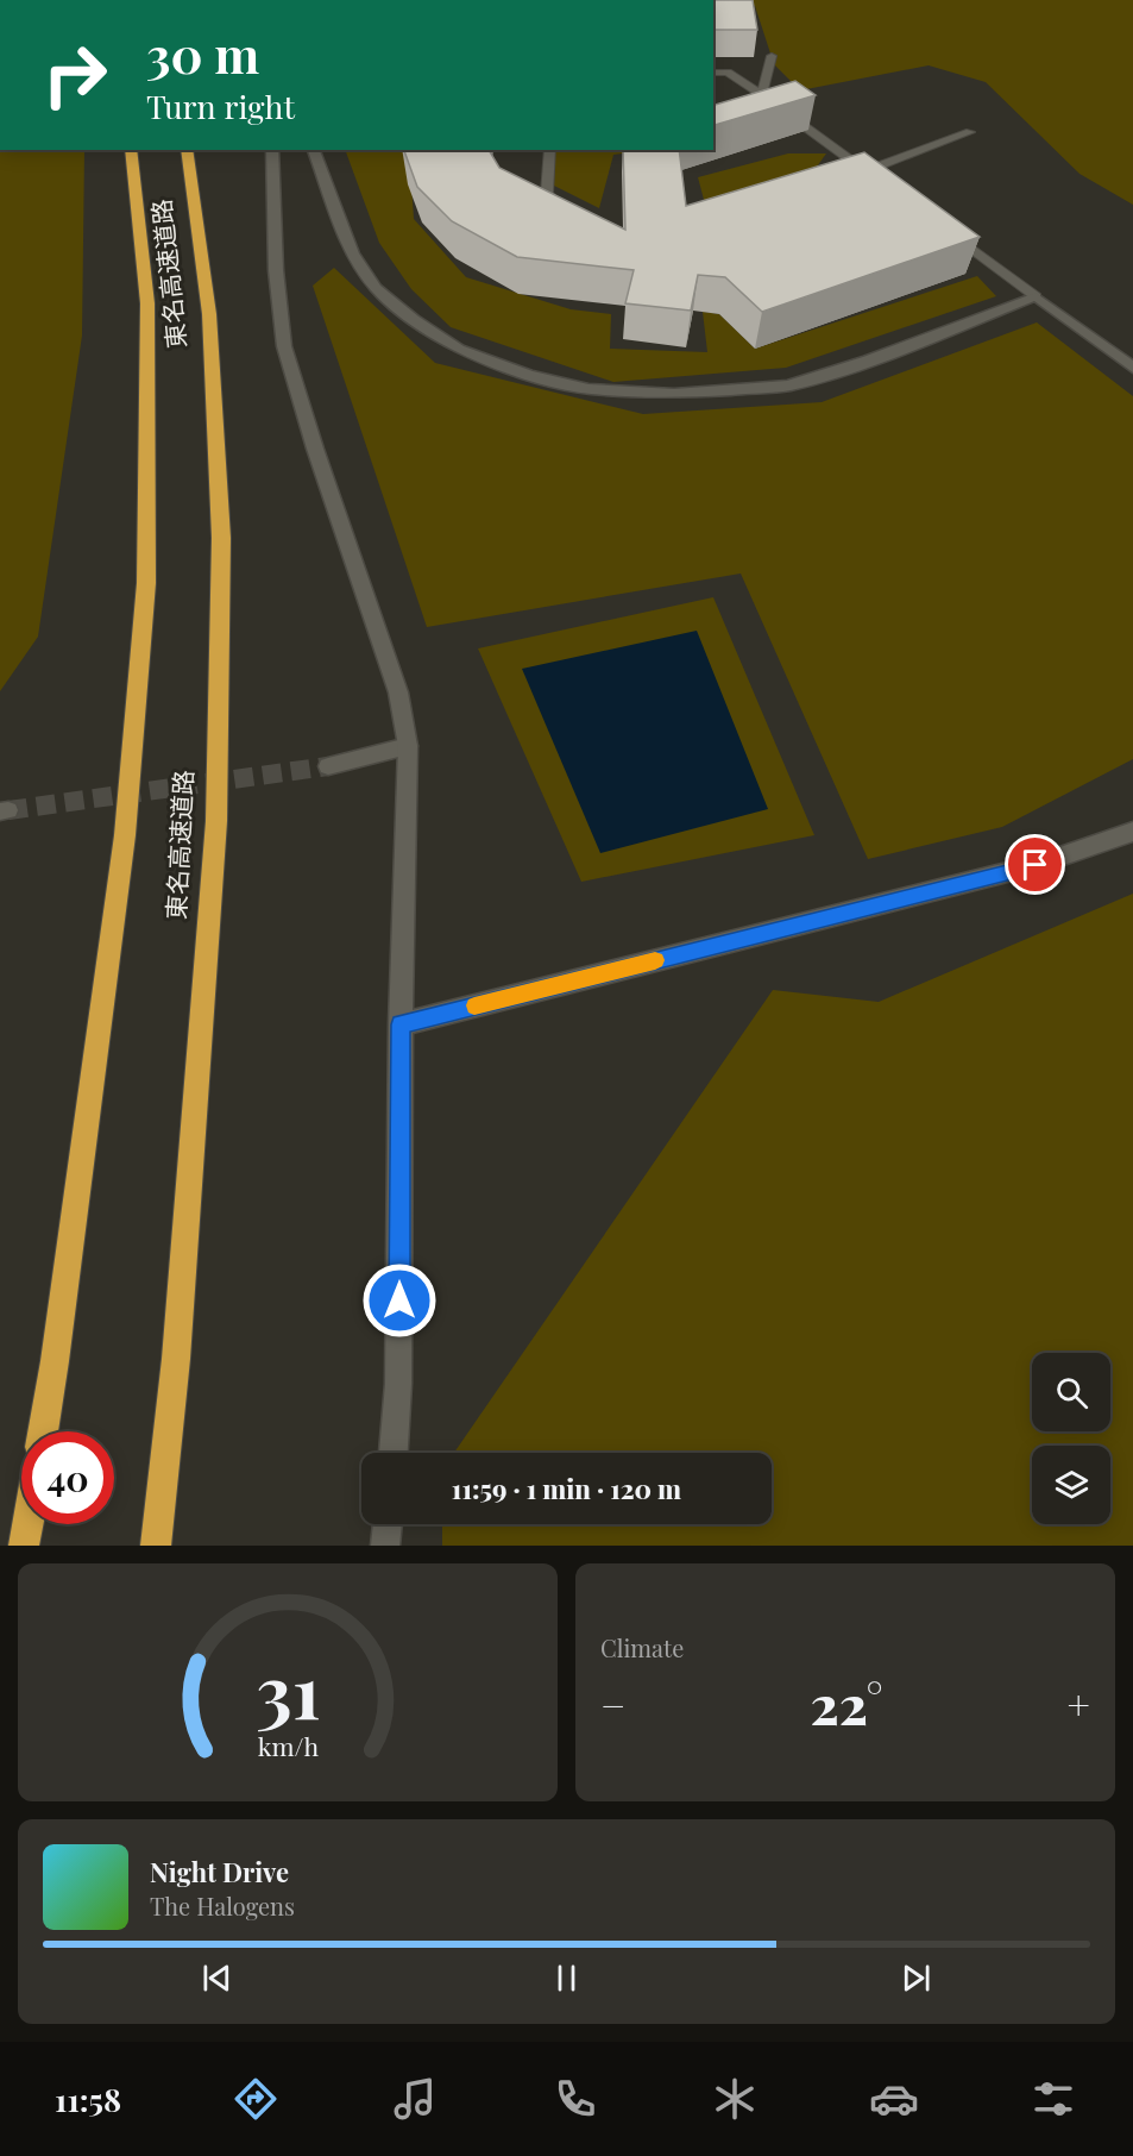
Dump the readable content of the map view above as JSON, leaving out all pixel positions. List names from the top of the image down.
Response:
{
  "streets": {
    "highway": ["東名高速道路"]
  },
  "page": {
    "turn": ["30 m", "Turn right"],
    "limit": "40",
    "trip": "11:59 · 1 min · 120 m",
    "tile": "Climate",
    "heat": ["−", "22°", "+"],
    "song": ["Night Drive", "The Halogens"],
    "tabs": "11:58",
    "gauge": ["31", "km/h"]
  }
}
